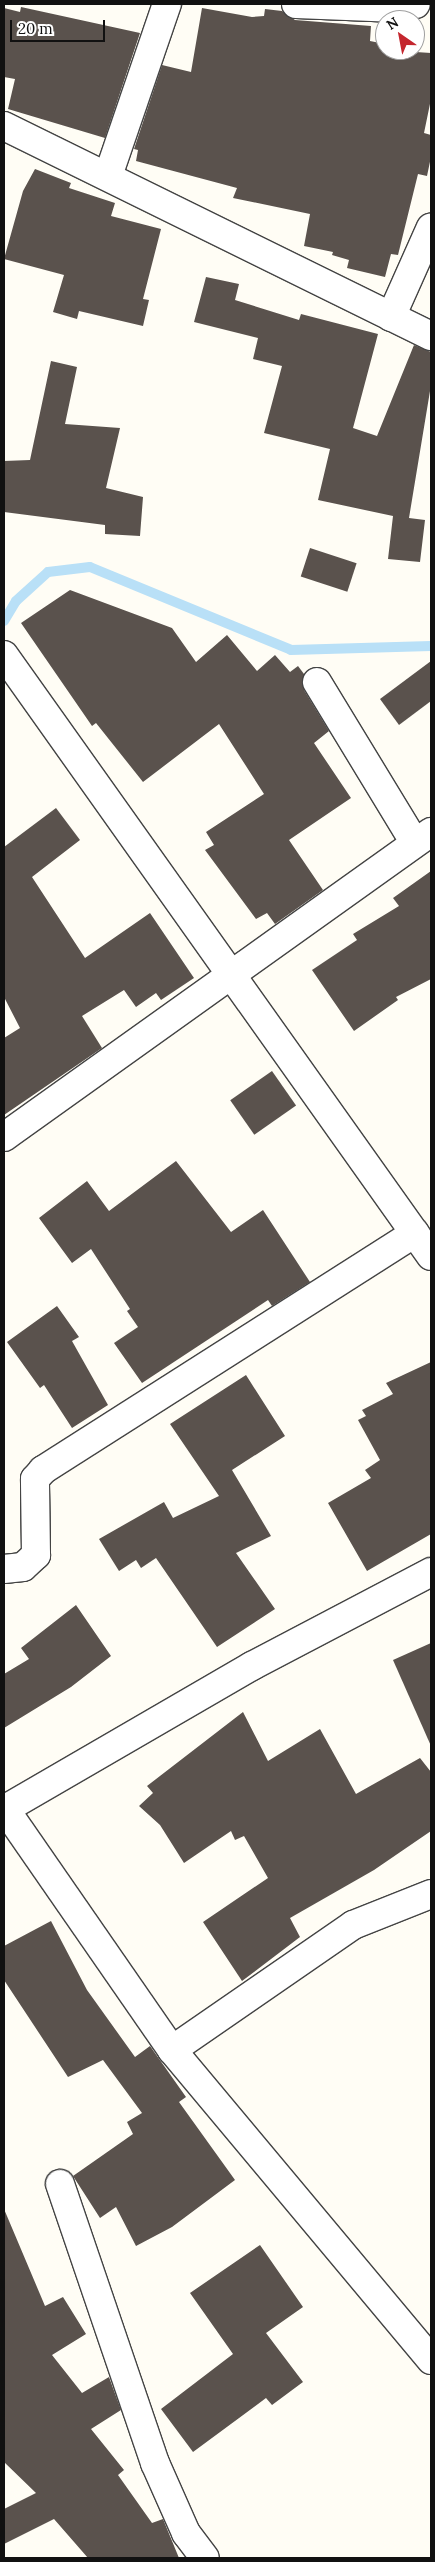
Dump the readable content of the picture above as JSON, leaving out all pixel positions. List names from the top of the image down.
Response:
{
  "scale_bar": "20 m",
  "north": "top left"
}
